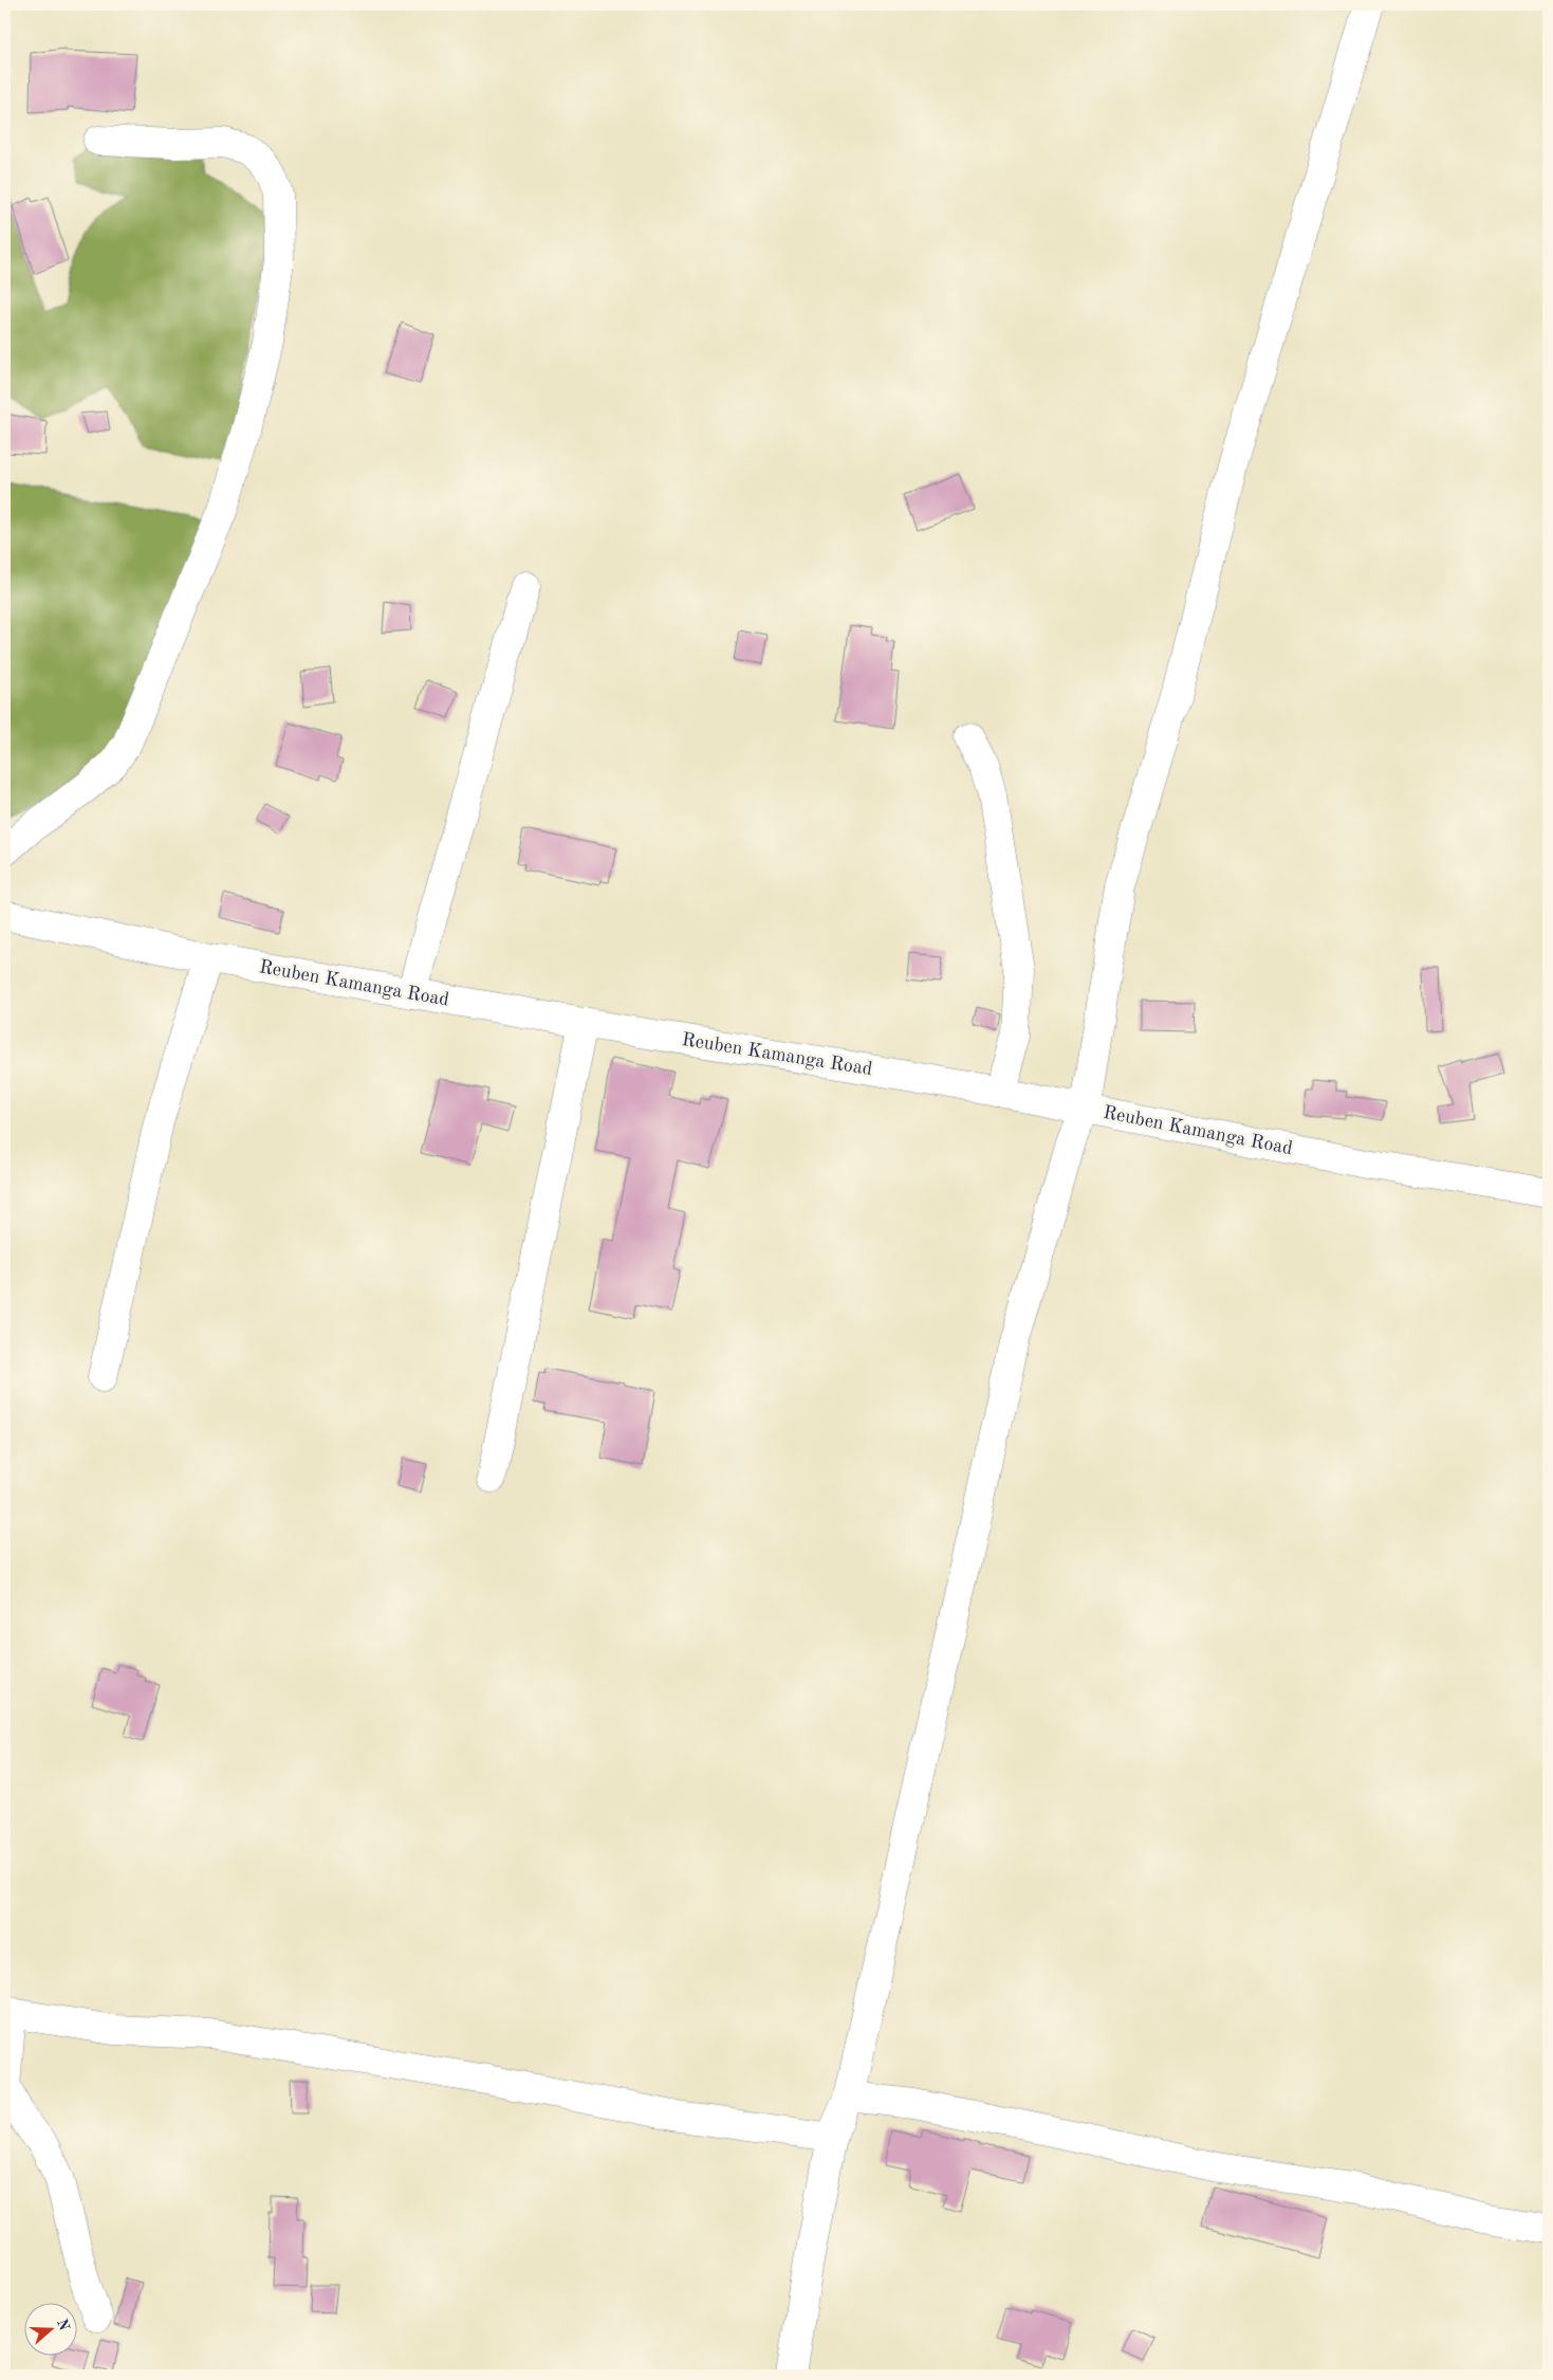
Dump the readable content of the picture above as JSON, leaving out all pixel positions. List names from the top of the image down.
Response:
{
  "streets": {
    "street": ["Reuben Kamanga Road"]
  },
  "north": "right"
}
